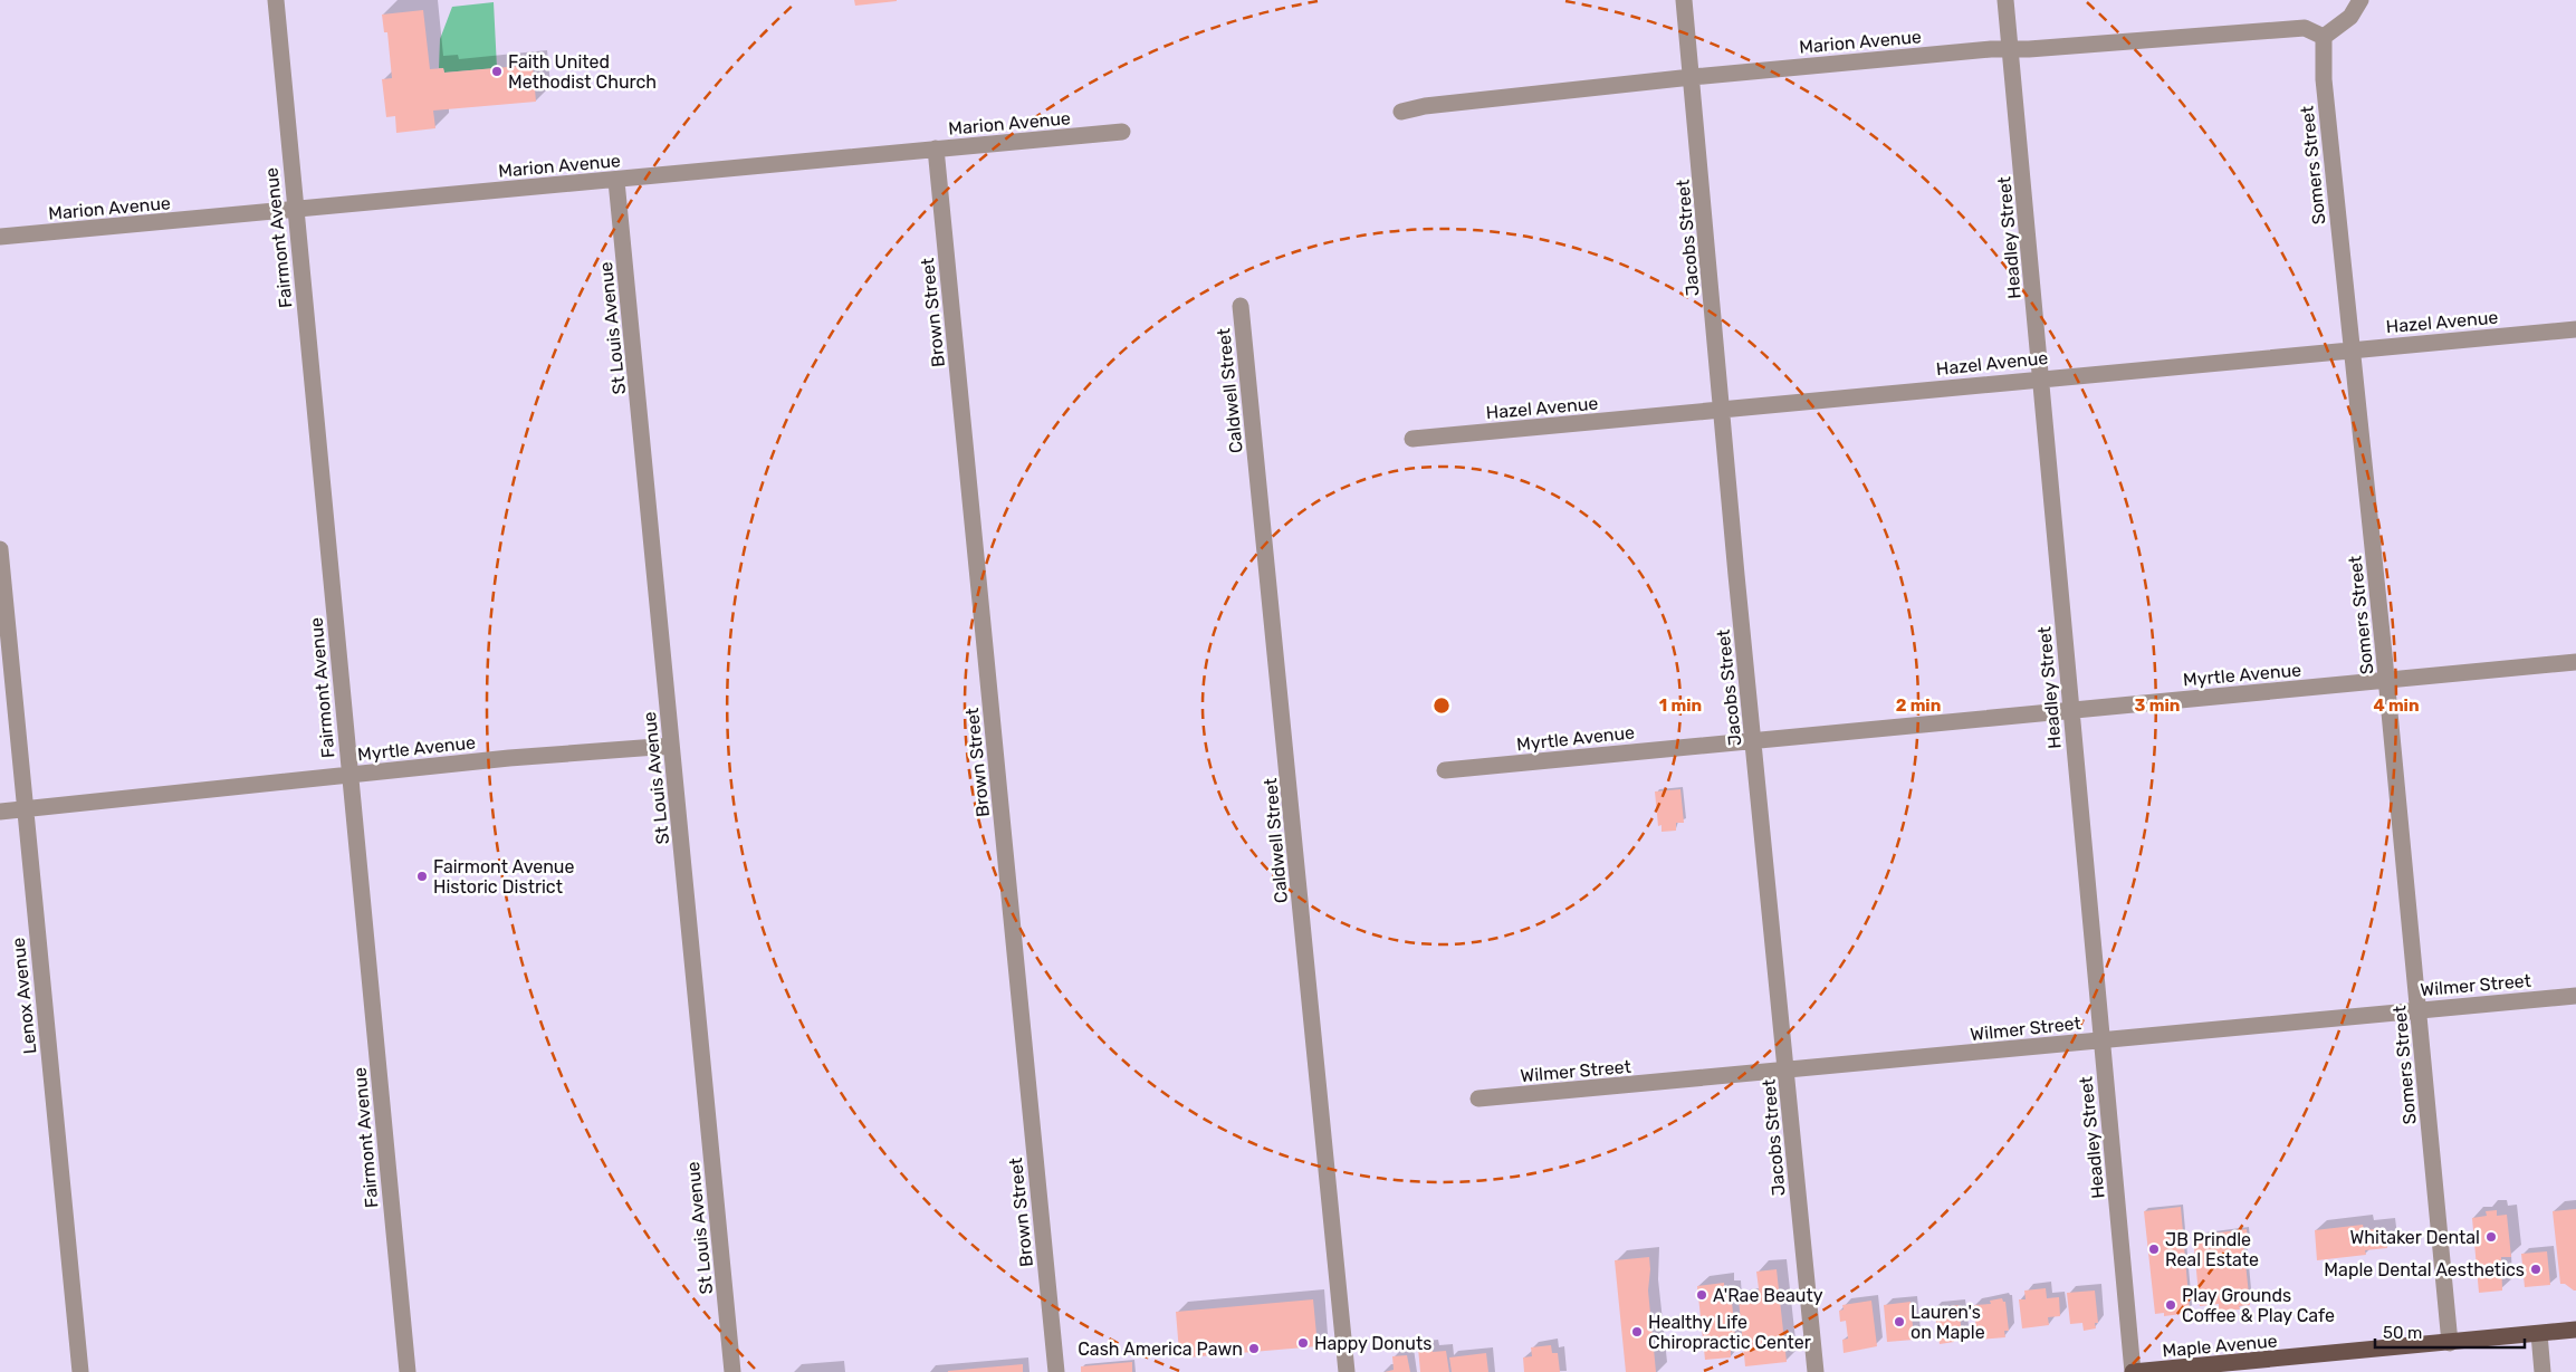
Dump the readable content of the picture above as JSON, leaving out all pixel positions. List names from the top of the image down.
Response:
{
  "streets": {
    "main road": ["Maple Avenue"],
    "street": [
      "Marion Avenue",
      "Somers Street",
      "Fairmont Avenue",
      "Jacobs Street",
      "Headley Street",
      "Brown Street",
      "Hazel Avenue",
      "St Louis Avenue",
      "Caldwell Street",
      "Myrtle Avenue",
      "Wilmer Street",
      "Lenox Avenue"
    ]
  },
  "crossings": [
    ["Marion Avenue", "Somers Street"],
    ["Marion Avenue", "Fairmont Avenue"],
    ["Marion Avenue", "Jacobs Street"],
    ["Marion Avenue", "Headley Street"],
    ["Marion Avenue", "Brown Street"],
    ["Marion Avenue", "St Louis Avenue"],
    ["Somers Street", "Hazel Avenue"],
    ["Somers Street", "Myrtle Avenue"],
    ["Somers Street", "Wilmer Street"],
    ["Somers Street", "Maple Avenue"],
    ["Fairmont Avenue", "Myrtle Avenue"],
    ["Jacobs Street", "Hazel Avenue"],
    ["Jacobs Street", "Myrtle Avenue"],
    ["Jacobs Street", "Wilmer Street"],
    ["Headley Street", "Hazel Avenue"],
    ["Headley Street", "Myrtle Avenue"],
    ["Headley Street", "Wilmer Street"],
    ["Headley Street", "Maple Avenue"],
    ["St Louis Avenue", "Myrtle Avenue"],
    ["Myrtle Avenue", "Lenox Avenue"]
  ],
  "places": [
    "Faith United Methodist Church",
    "Fairmont Avenue Historic District",
    "Whitaker Dental",
    "JB Prindle Real Estate",
    "Maple Dental Aesthetics",
    "A'Rae Beauty",
    "Play Grounds Coffee & Play Cafe",
    "Lauren's on Maple",
    "Healthy Life Chiropractic Center",
    "Happy Donuts",
    "Cash America Pawn"
  ],
  "scale_bar": "50 m",
  "rings": [
    "1 min",
    "2 min",
    "3 min",
    "4 min"
  ]
}
